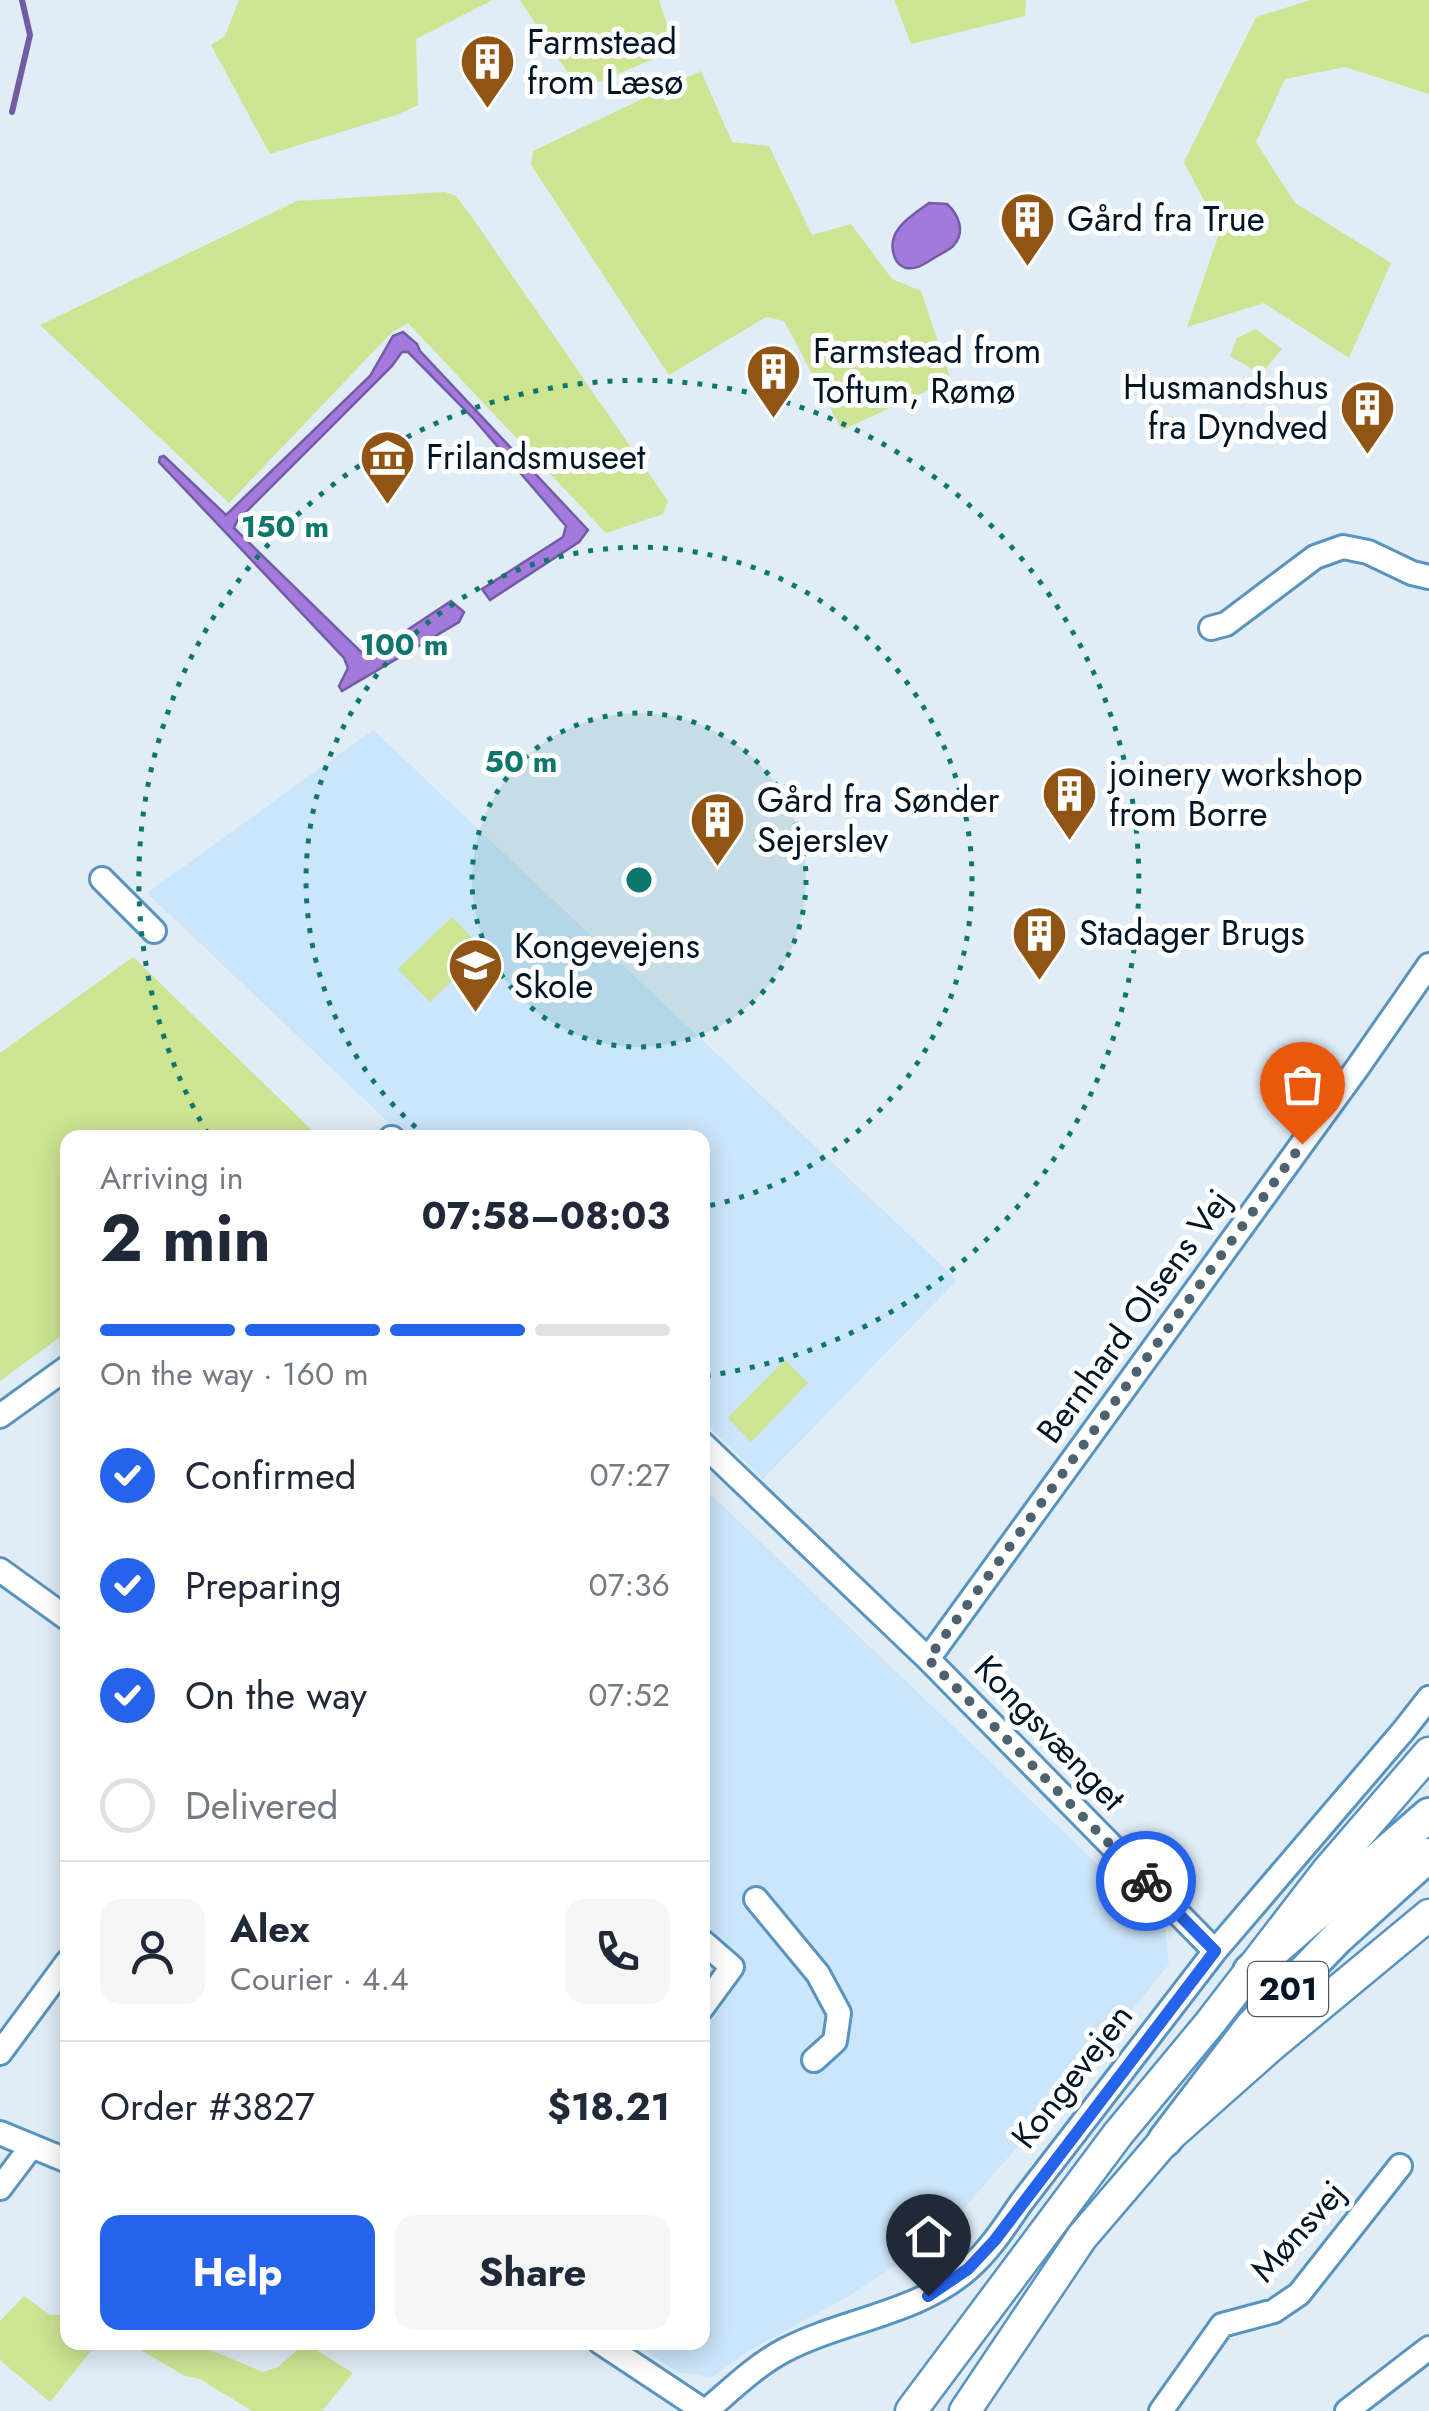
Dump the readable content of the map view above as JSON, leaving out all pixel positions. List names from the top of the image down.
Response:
{
  "streets": {
    "highway": ["201"],
    "main road": ["Kongevejen"],
    "street": ["Bernhard Olsens Vej", "Kongsvænget", "Mønsvej"]
  },
  "crossings": [
    ["Bernhard Olsens Vej", "Kongsvænget"],
    ["Kongsvænget", "Kongevejen"],
    ["201", "Kongevejen"]
  ],
  "places": {
    "building": [
      "Farmstead from Læsø",
      "Gård fra True",
      "Farmstead from Toftum, Rømø",
      "Husmandshus fra Dyndved",
      "joinery workshop from Borre",
      "Gård fra Sønder Sejerslev",
      "Stadager Brugs"
    ],
    "museum": ["Frilandsmuseet"],
    "school or university": ["Kongevejens Skole"]
  },
  "page": {
    "heading": ["2 min", "Arriving in", "07:58–08:03"],
    "panel": [
      "Alex",
      "Courier · 4.4",
      "Order #3827",
      "$18.21"
    ],
    "bar": "On the way · 160 m",
    "list": [
      ["Confirmed", "07:27"],
      ["Preparing", "07:36"],
      ["On the way", "07:52"],
      "Delivered"
    ],
    "buttons": ["Help", "Share"]
  },
  "rings": ["150 m", "100 m", "50 m"]
}
